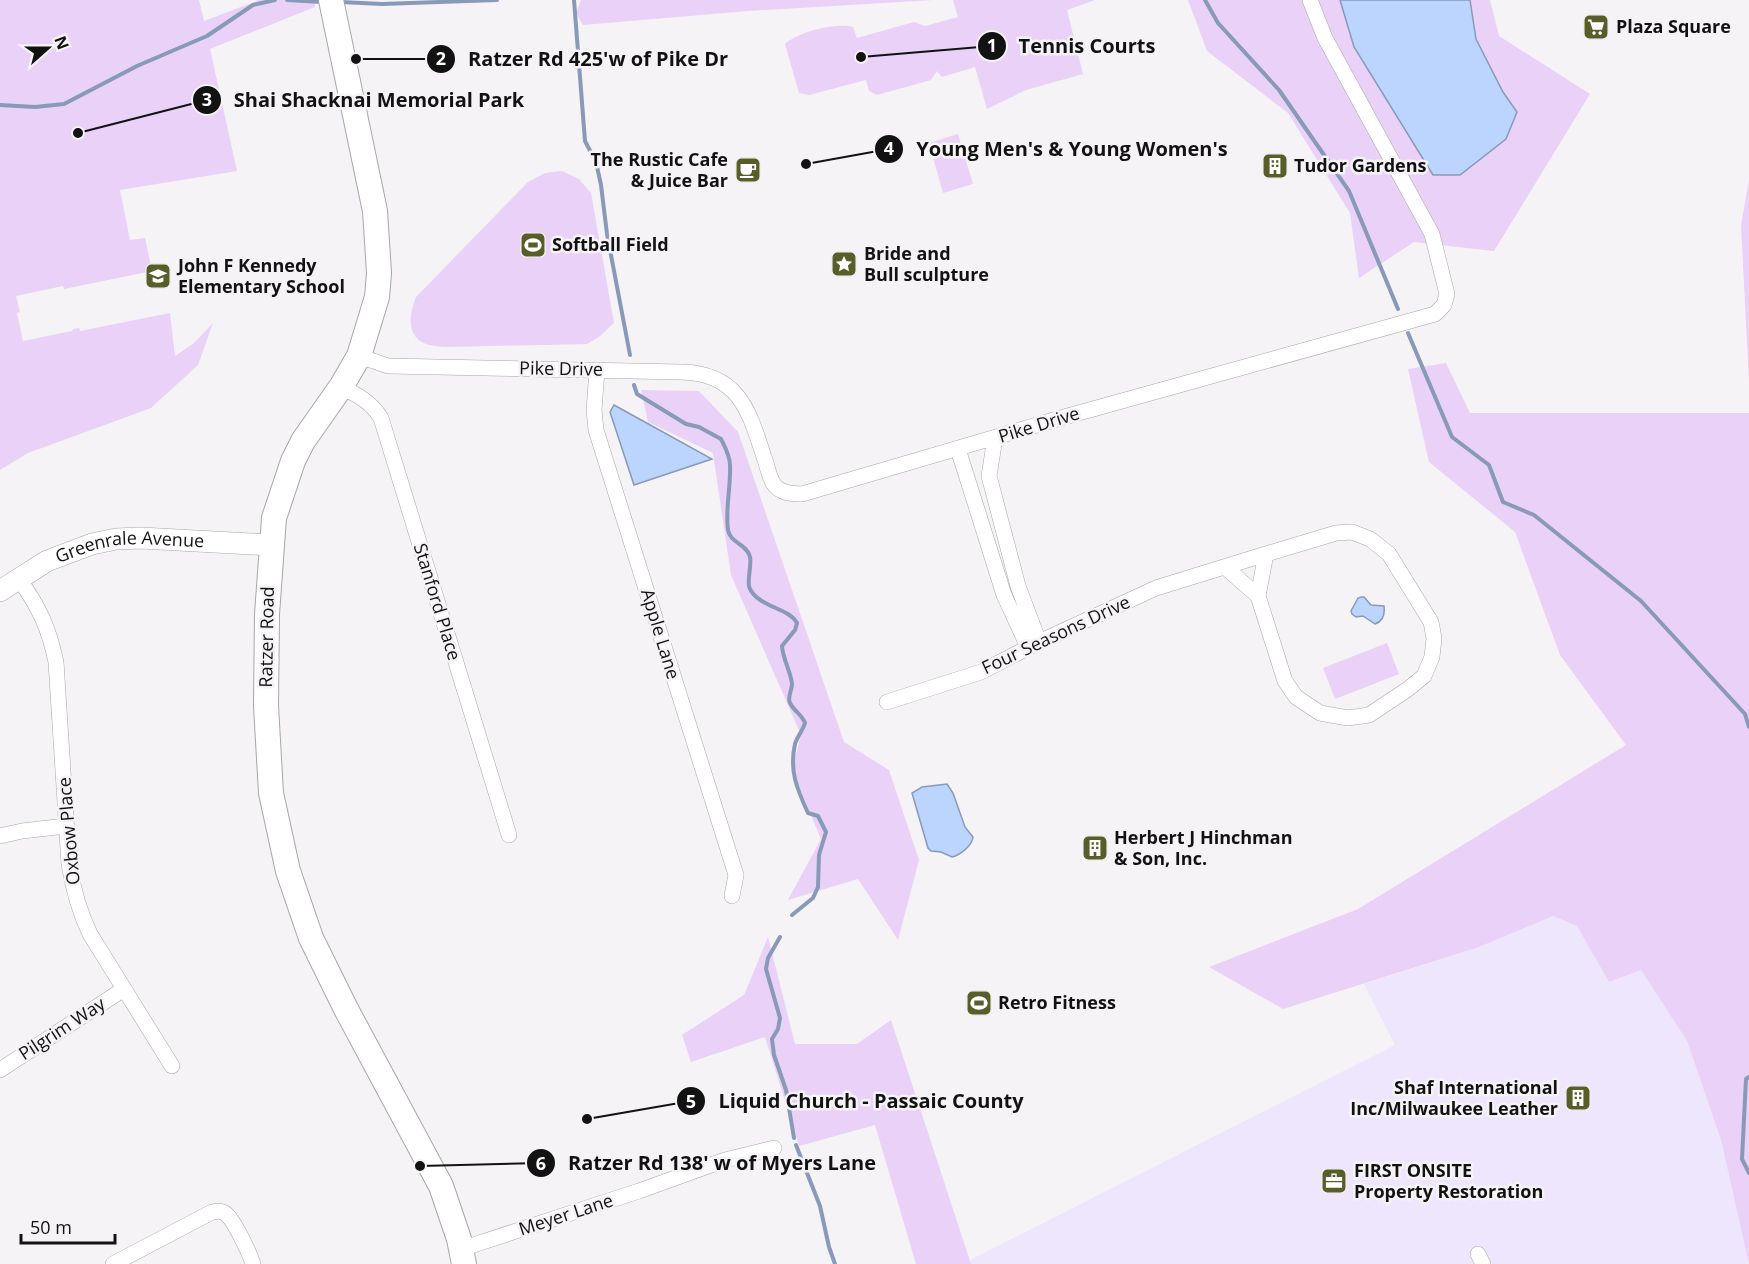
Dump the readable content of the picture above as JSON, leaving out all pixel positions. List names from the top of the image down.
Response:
{
  "streets": {
    "main road": ["Ratzer Road"],
    "street": [
      "Pike Drive",
      "Greenrale Avenue",
      "Stanford Place",
      "Apple Lane",
      "Four Seasons Drive",
      "Oxbow Place",
      "Pilgrim Way",
      "Meyer Lane"
    ]
  },
  "crossings": [
    ["Pike Drive", "Apple Lane"],
    ["Pike Drive", "Ratzer Road"],
    ["Greenrale Avenue", "Ratzer Road"],
    ["Greenrale Avenue", "Oxbow Place"],
    ["Stanford Place", "Ratzer Road"],
    ["Ratzer Road", "Meyer Lane"],
    ["Oxbow Place", "Pilgrim Way"]
  ],
  "places": {
    "supermarket": ["Plaza Square"],
    "other": [
      "Tennis Courts",
      "Ratzer Rd 425'w of Pike Dr",
      "Shai Shacknai Memorial Park",
      "Young Men's & Young Women's",
      "Liquid Church - Passaic County",
      "Ratzer Rd 138' w of Myers Lane"
    ],
    "building": ["Tudor Gardens", "Herbert J Hinchman & Son, Inc.", "Shaf International Inc/Milwaukee Leather"],
    "cafe": ["The Rustic Cafe & Juice Bar"],
    "sports": ["Softball Field", "Retro Fitness"],
    "place": ["Bride and Bull sculpture"],
    "school or university": ["John F Kennedy Elementary School"],
    "office": ["FIRST ONSITE Property Restoration"]
  },
  "scale_bar": "50 m",
  "north": "right"
}
